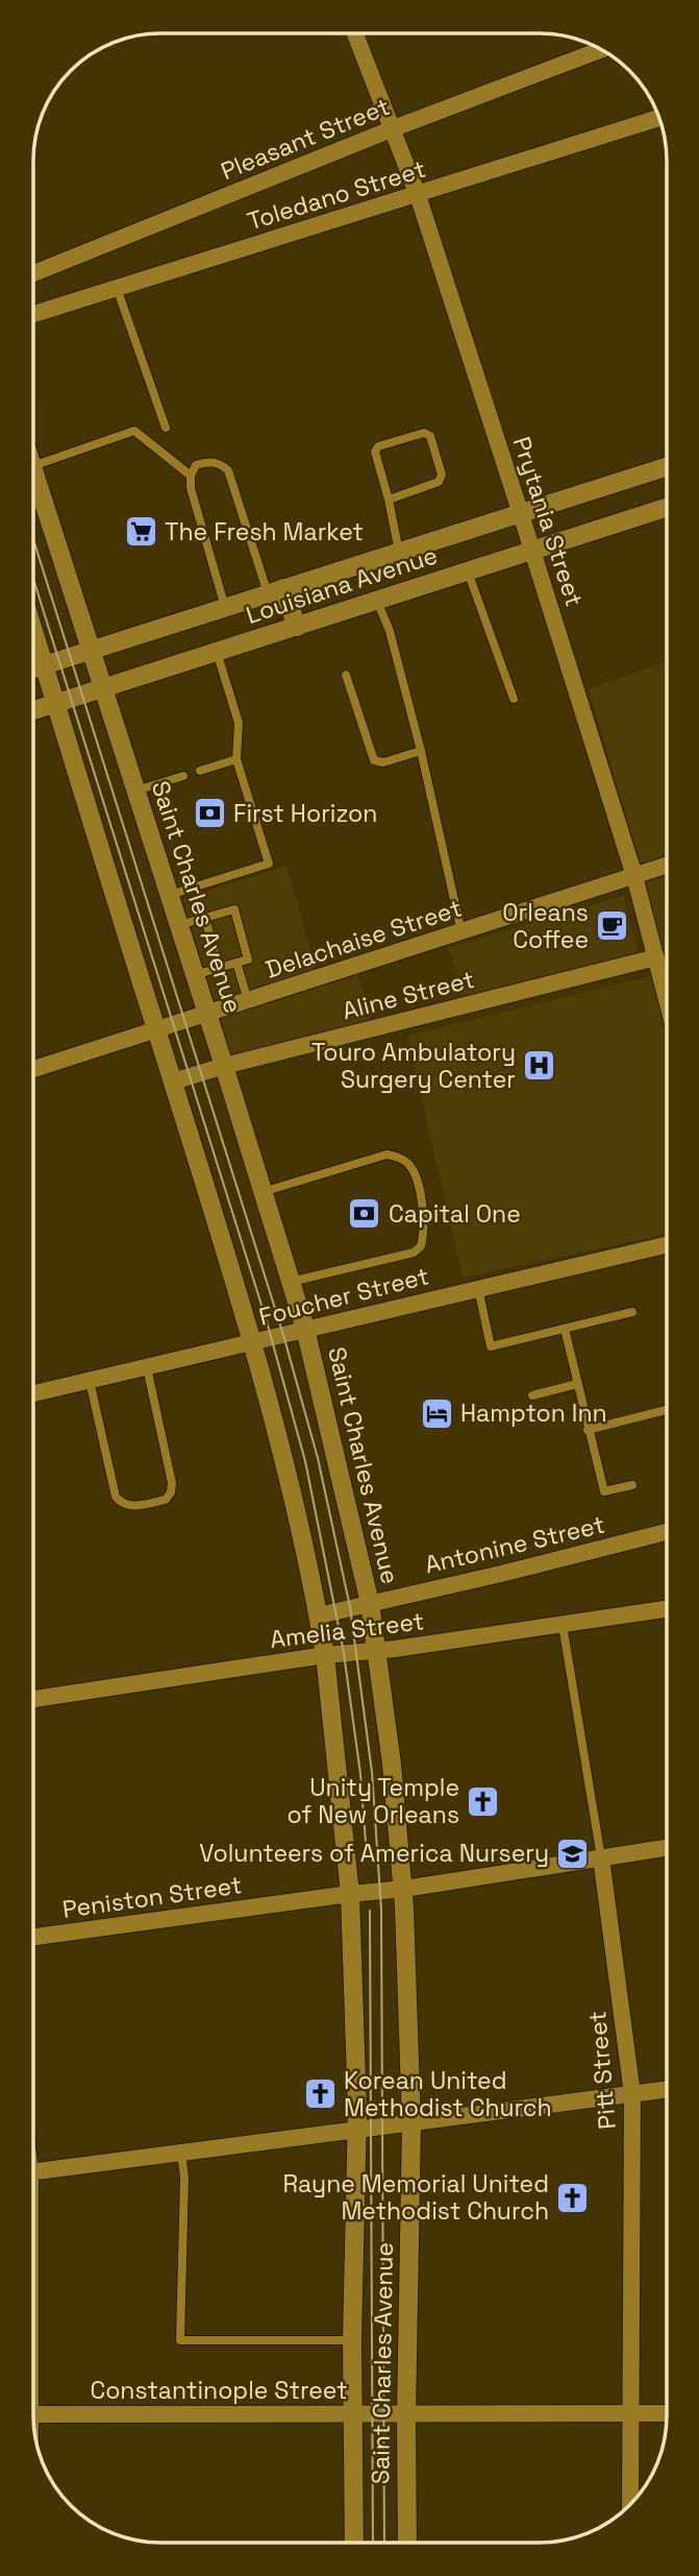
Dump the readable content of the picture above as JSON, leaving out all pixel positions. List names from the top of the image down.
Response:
{
  "streets": {
    "main road": ["Louisiana Avenue", "Saint Charles Avenue"],
    "street": [
      "Pleasant Street",
      "Toledano Street",
      "Prytania Street",
      "Delachaise Street",
      "Aline Street",
      "Foucher Street",
      "Antonine Street",
      "Amelia Street",
      "Peniston Street",
      "Pitt Street",
      "Constantinople Street"
    ]
  },
  "crossings": [
    ["Pleasant Street", "Prytania Street"],
    ["Toledano Street", "Prytania Street"],
    ["Prytania Street", "Louisiana Avenue"],
    ["Prytania Street", "Delachaise Street"],
    ["Prytania Street", "Aline Street"],
    ["Louisiana Avenue", "Saint Charles Avenue"],
    ["Saint Charles Avenue", "Delachaise Street"],
    ["Saint Charles Avenue", "Aline Street"],
    ["Saint Charles Avenue", "Foucher Street"],
    ["Saint Charles Avenue", "Antonine Street"],
    ["Saint Charles Avenue", "Amelia Street"],
    ["Saint Charles Avenue", "Peniston Street"],
    ["Saint Charles Avenue", "Constantinople Street"],
    ["Amelia Street", "Pitt Street"],
    ["Peniston Street", "Pitt Street"],
    ["Pitt Street", "Constantinople Street"]
  ],
  "places": {
    "supermarket": ["The Fresh Market"],
    "bank": ["First Horizon", "Capital One"],
    "cafe": ["Orleans Coffee"],
    "hospital": ["Touro Ambulatory Surgery Center"],
    "hotel": ["Hampton Inn"],
    "church": ["Unity Temple of New Orleans", "Korean United Methodist Church", "Rayne Memorial United Methodist Church"],
    "school or university": ["Volunteers of America Nursery"]
  }
}
